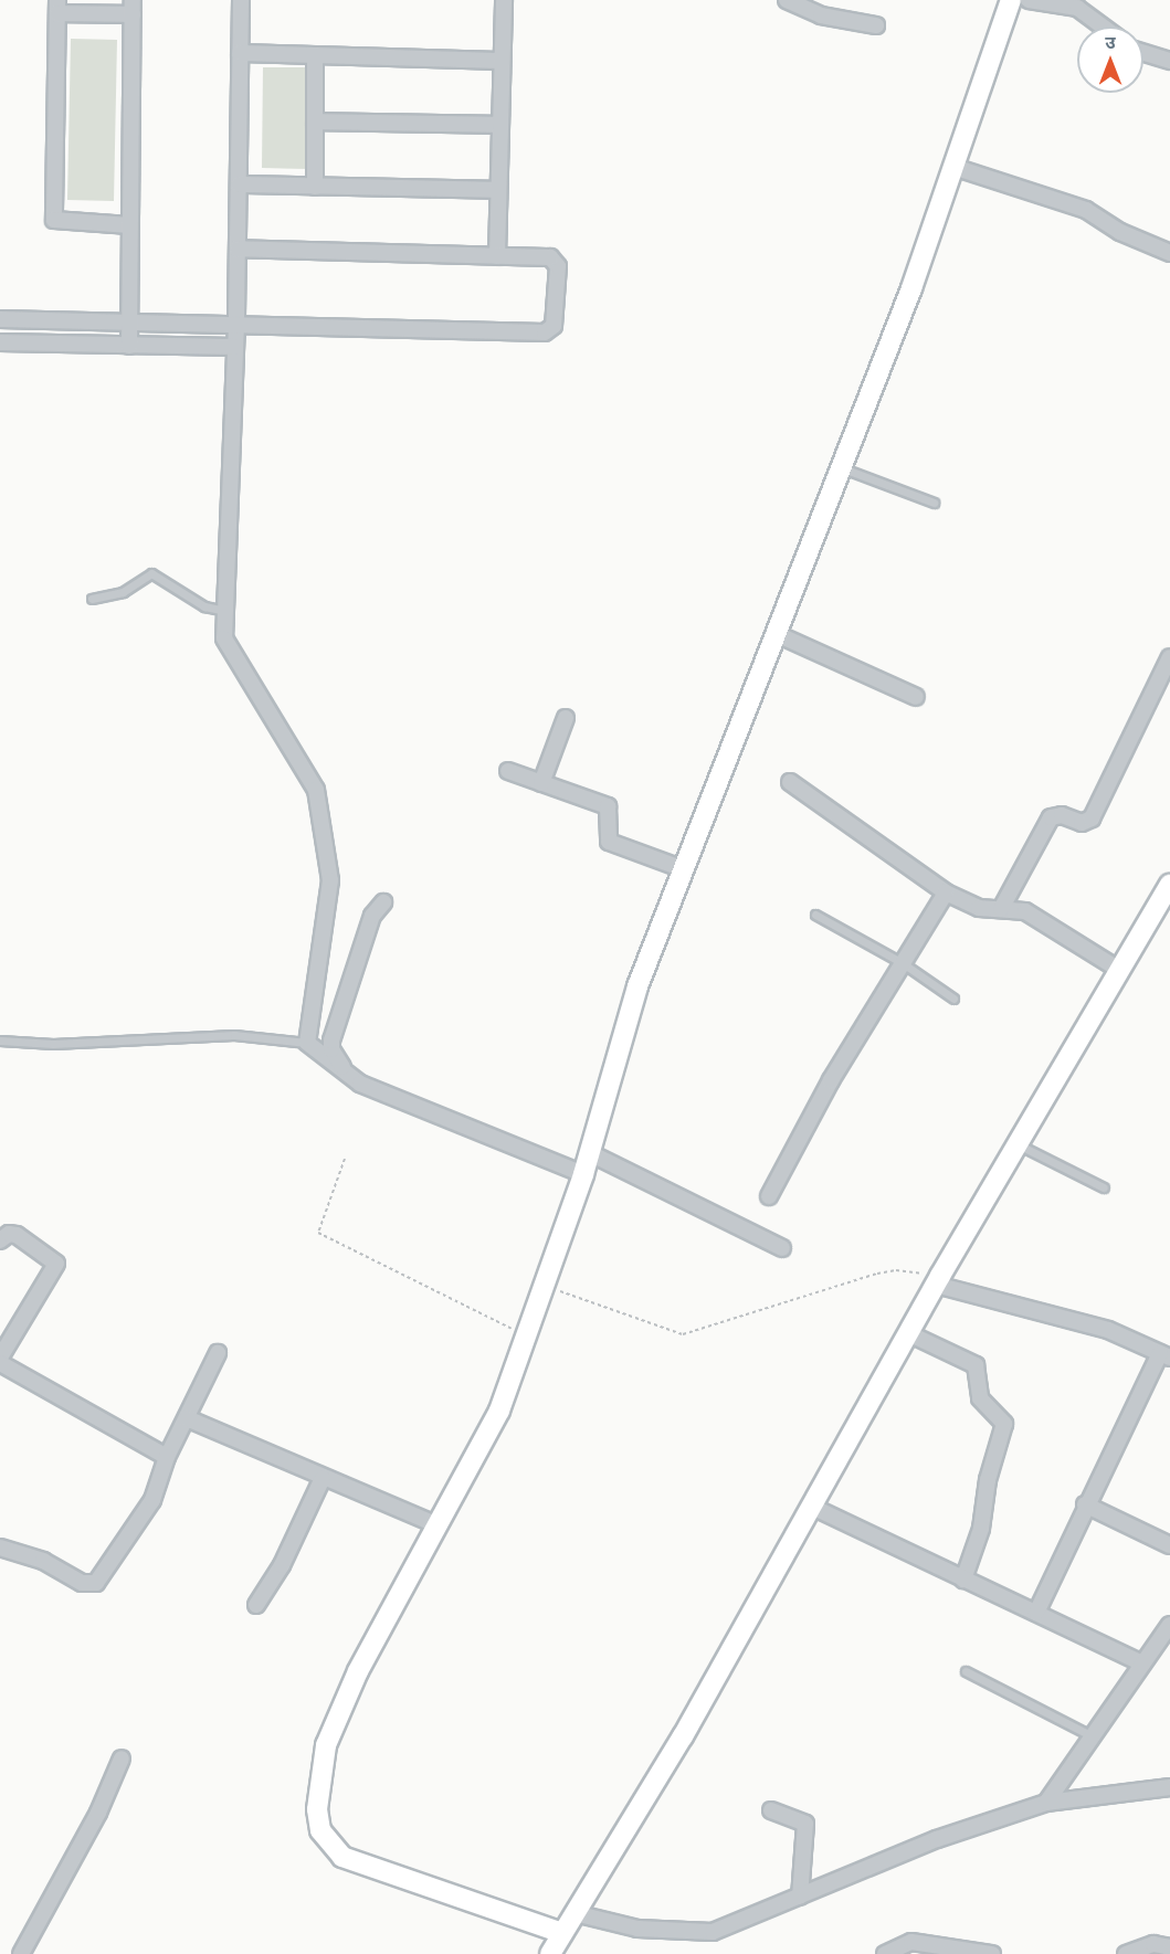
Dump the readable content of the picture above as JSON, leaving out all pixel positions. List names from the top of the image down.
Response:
{
  "north": "top"
}
